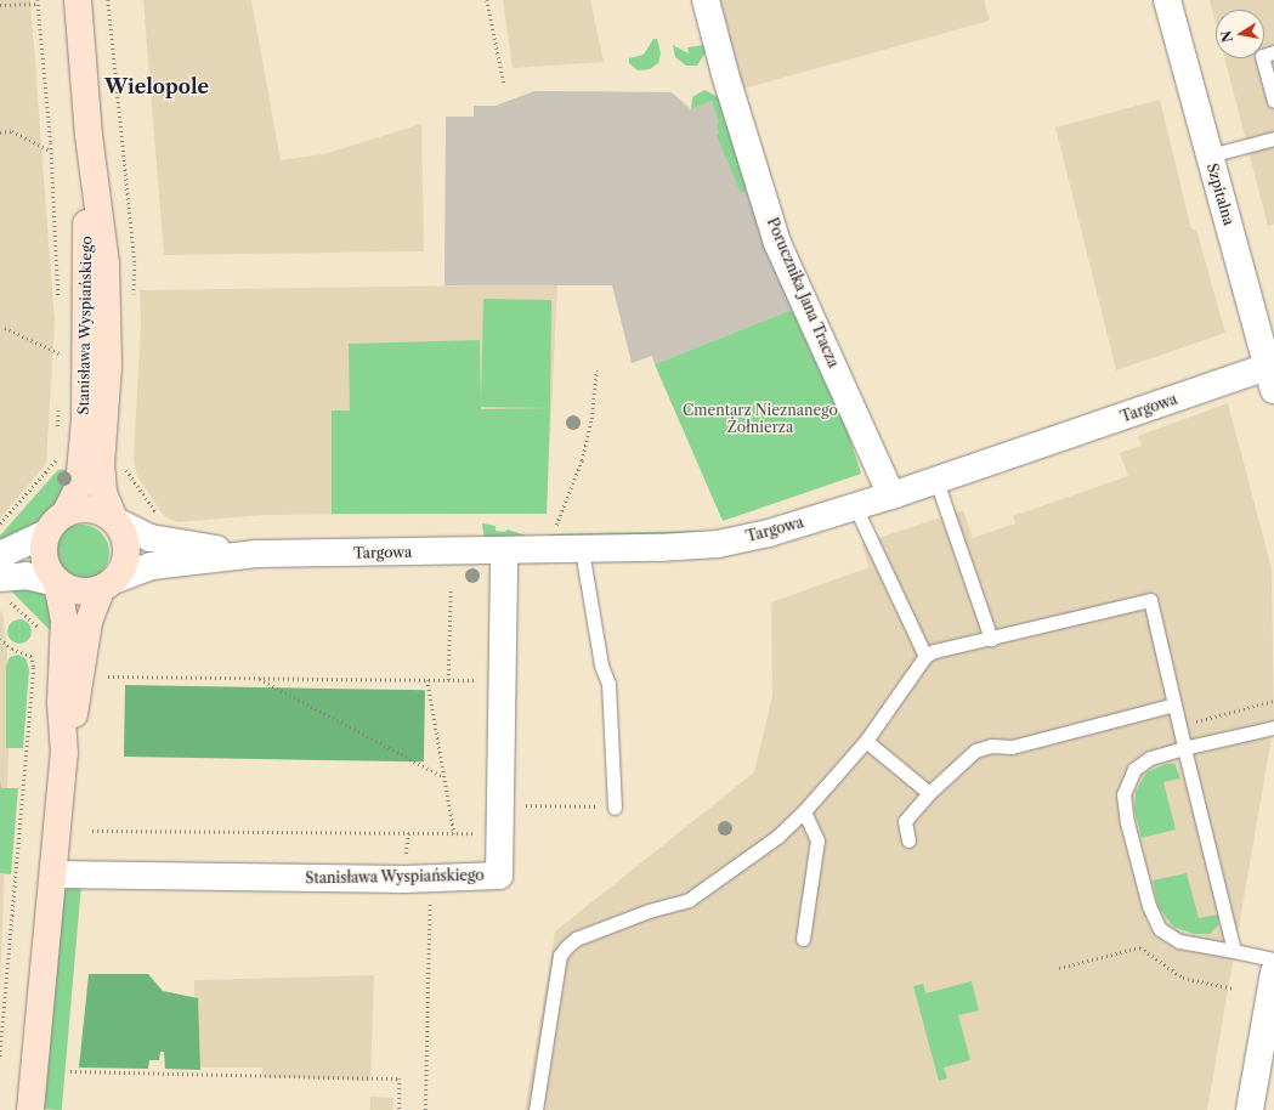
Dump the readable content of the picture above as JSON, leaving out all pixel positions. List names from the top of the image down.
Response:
{
  "streets": {
    "street": [
      "Szpitalna",
      "Porucznika Jana Tracza",
      "Stanisława Wyspiańskiego",
      "Targowa"
    ]
  },
  "crossings": [
    ["Szpitalna", "Targowa"],
    ["Porucznika Jana Tracza", "Targowa"],
    ["Stanisława Wyspiańskiego", "Targowa"]
  ],
  "districts": ["Wielopole"],
  "parks": ["Cmentarz Nieznanego Żołnierza"],
  "north": "left"
}
